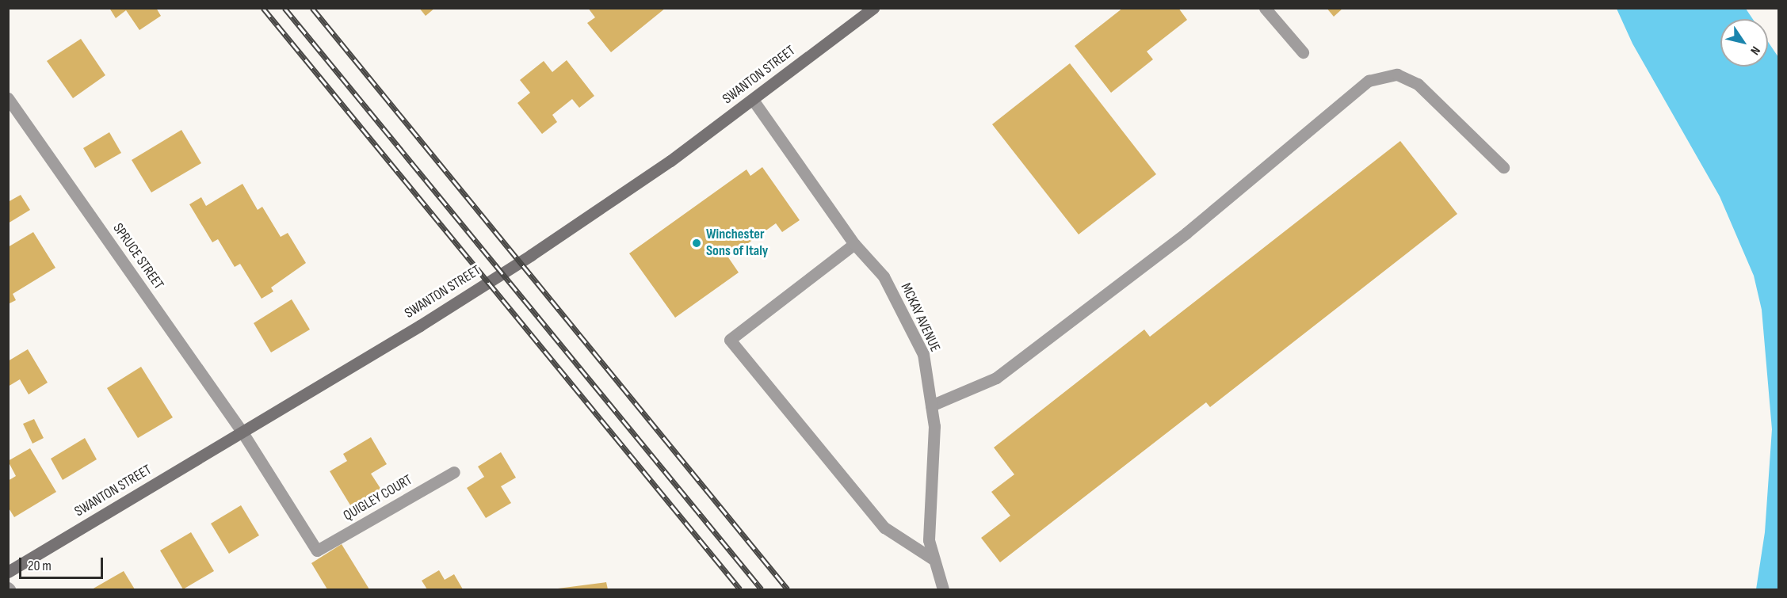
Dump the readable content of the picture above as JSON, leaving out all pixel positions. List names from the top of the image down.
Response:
{
  "streets": {
    "street": [
      "SWANTON STREET",
      "SPRUCE STREET",
      "MCKAY AVENUE",
      "QUIGLEY COURT"
    ]
  },
  "crossings": [
    ["SWANTON STREET", "SPRUCE STREET"],
    ["SWANTON STREET", "MCKAY AVENUE"],
    ["SPRUCE STREET", "QUIGLEY COURT"]
  ],
  "places": ["Winchester Sons of Italy"],
  "scale_bar": "20 m",
  "north": "bottom right"
}
